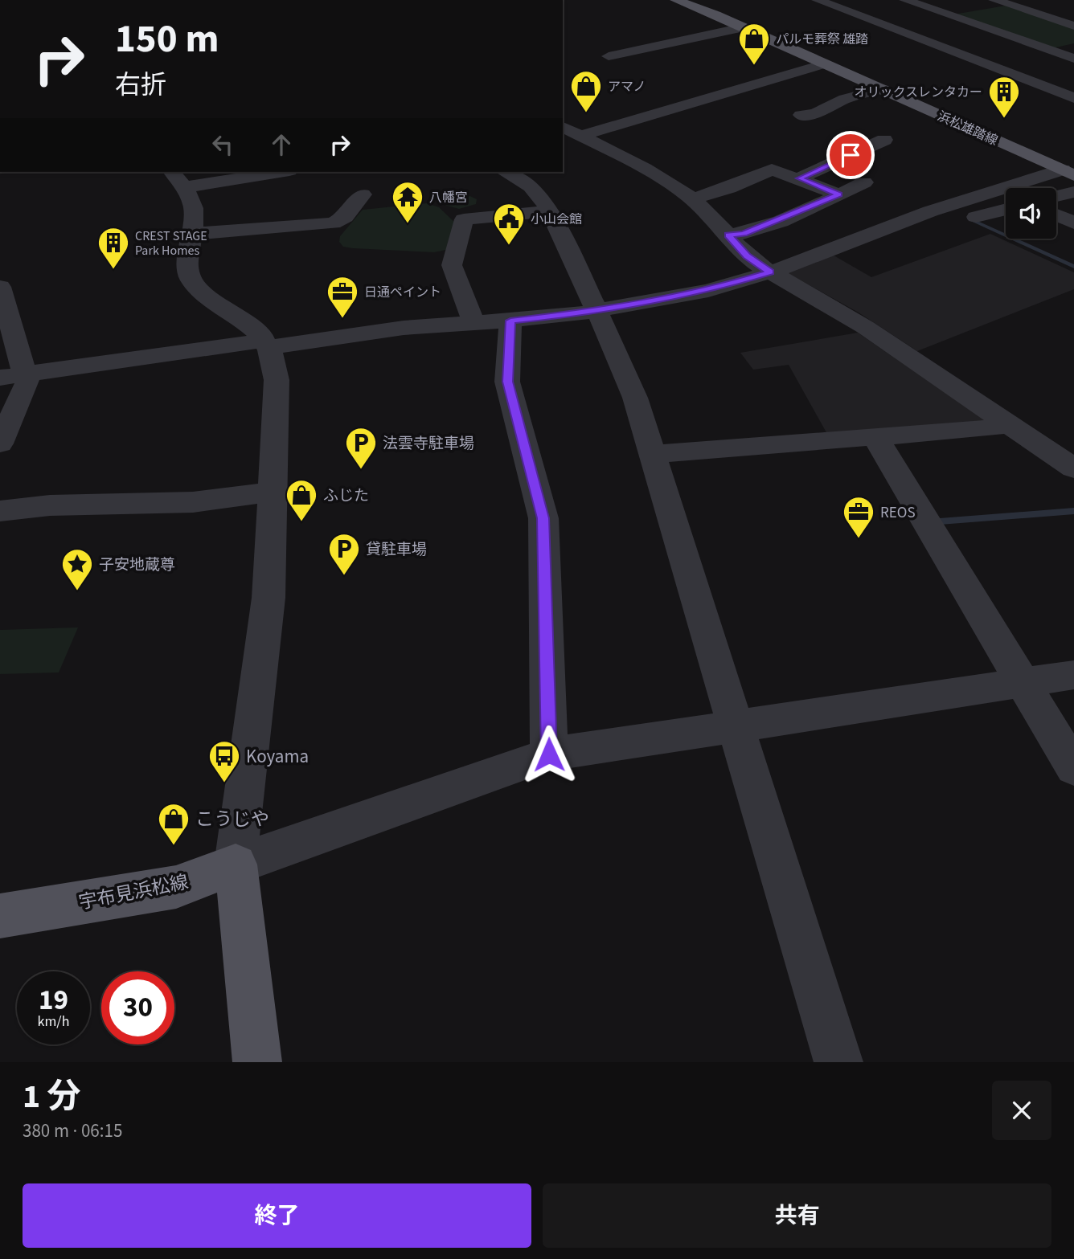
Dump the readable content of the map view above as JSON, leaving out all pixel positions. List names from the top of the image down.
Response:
{
  "streets": {
    "main road": ["浜松雄踏線", "宇布見浜松線"]
  },
  "places": {
    "shop": [
      "パルモ葬祭 雄踏",
      "アマノ",
      "ふじた",
      "こうじや"
    ],
    "building": ["オリックスレンタカー", "CREST STAGE Park Homes"],
    "temple": ["八幡宮"],
    "public building": ["小山会館"],
    "office": ["日通ペイント", "REOS"],
    "parking": ["法雲寺駐車場", "貸駐車場"],
    "place": ["子安地蔵尊"],
    "bus stop": ["Koyama"]
  },
  "page": {
    "turn": ["150 m", "右折"],
    "speed": "19 km/h",
    "limit": "30",
    "heading": ["1 分", "380 m · 06:15"],
    "buttons": ["終了", "共有"]
  }
}
